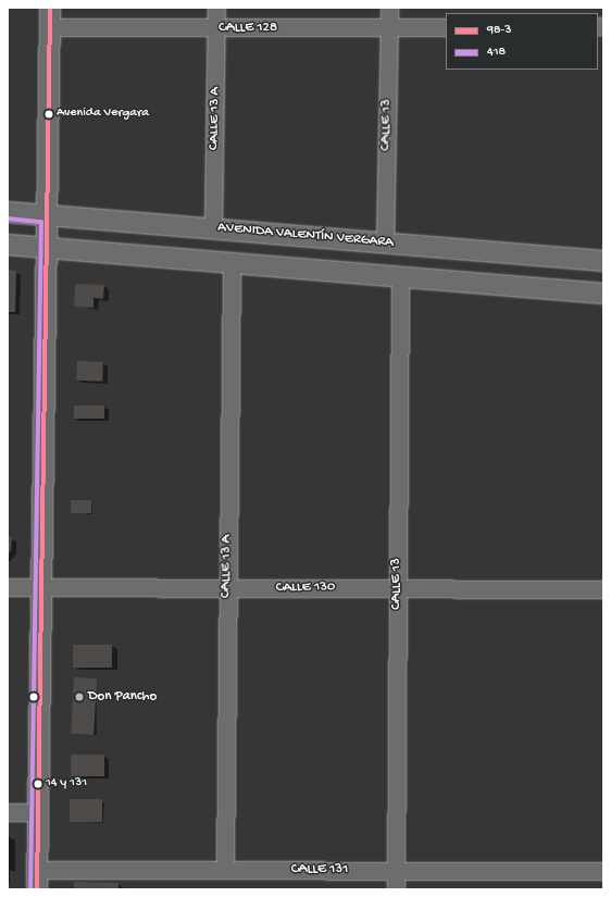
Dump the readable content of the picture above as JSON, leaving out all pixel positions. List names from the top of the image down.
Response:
{
  "streets": {
    "main road": ["AVENIDA VALENTÍN VERGARA"],
    "street": [
      "CALLE 128",
      "CALLE 13 A",
      "CALLE 13",
      "CALLE 130",
      "CALLE 131"
    ]
  },
  "crossings": [
    ["CALLE 128", "CALLE 13 A"],
    ["CALLE 128", "CALLE 13"],
    ["CALLE 13 A", "AVENIDA VALENTÍN VERGARA"],
    ["CALLE 13 A", "CALLE 130"],
    ["CALLE 13 A", "CALLE 131"],
    ["CALLE 13", "AVENIDA VALENTÍN VERGARA"],
    ["CALLE 13", "CALLE 130"],
    ["CALLE 13", "CALLE 131"]
  ],
  "places": ["Avenida Vergara", "Don Pancho", "14 y 131"],
  "lines": ["transit line 98-3", "transit line 418"],
  "legend": ["98-3", "418"]
}
